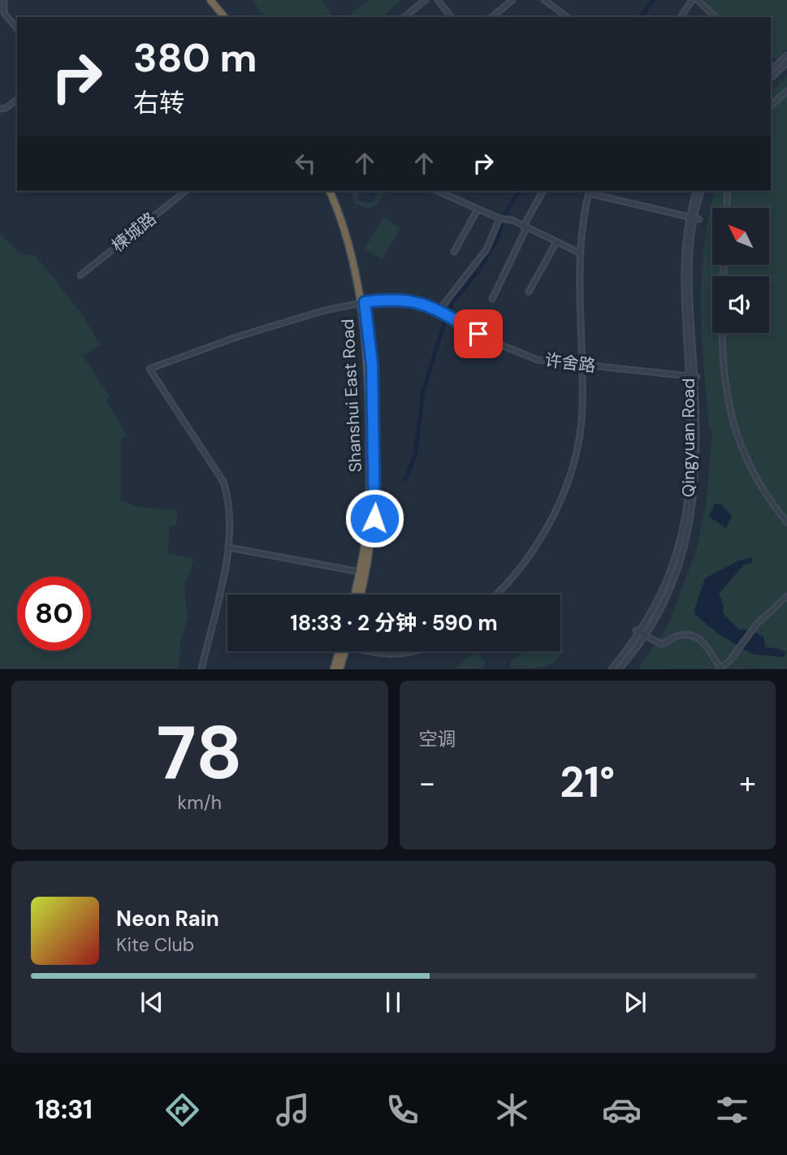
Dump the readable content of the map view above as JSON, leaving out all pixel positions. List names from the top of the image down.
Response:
{
  "streets": {
    "highway": ["Shanshui East Road"],
    "street": ["楝城路", "许舍路", "Qingyuan Road"]
  },
  "crossings": [
    ["许舍路", "Shanshui East Road"],
    ["许舍路", "Qingyuan Road"]
  ],
  "north": "top left",
  "page": {
    "turn": ["380 m", "右转"],
    "limit": "80",
    "trip": "18:33 · 2 分钟 · 590 m",
    "tile": [
      ["78", "km/h"],
      "空调"
    ],
    "heat": ["−", "21°", "+"],
    "song": ["Neon Rain", "Kite Club"],
    "tabs": "18:31"
  }
}
